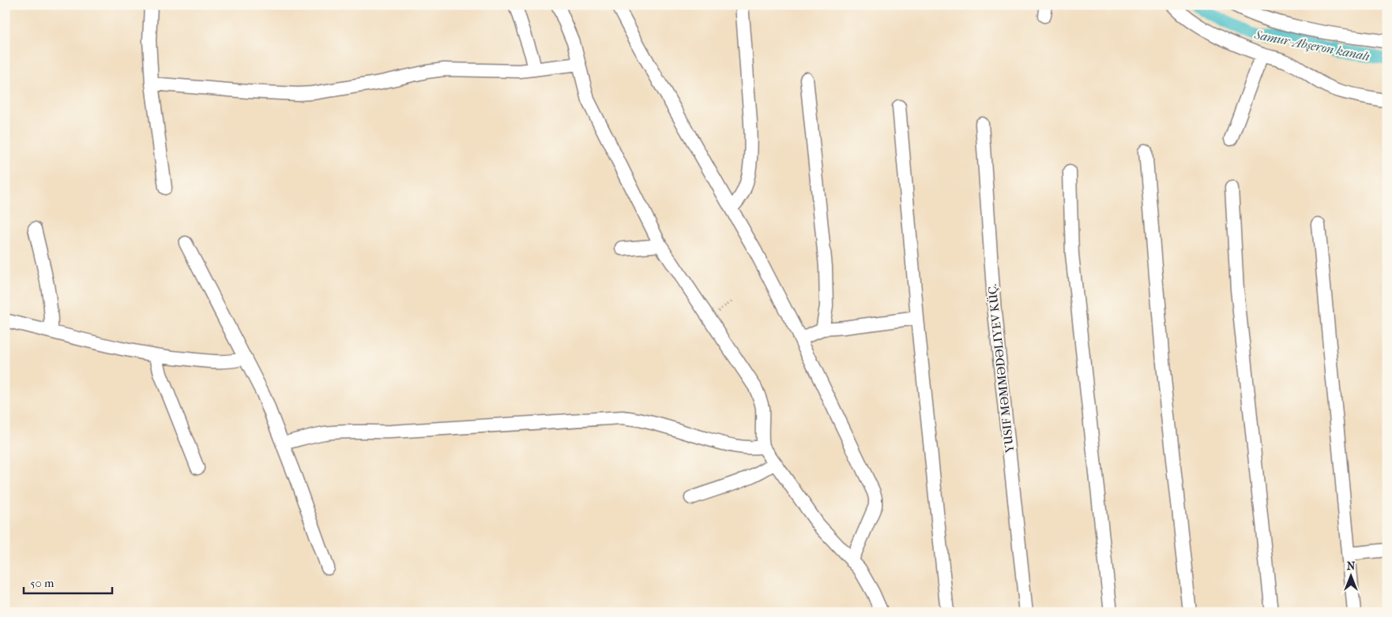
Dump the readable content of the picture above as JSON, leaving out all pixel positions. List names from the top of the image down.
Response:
{
  "streets": {
    "street": ["YUSIF MƏMMƏDƏLIYEV KÜÇ."]
  },
  "water": ["Samur-Abşeron kanalı"],
  "scale_bar": "50 m",
  "north": "top"
}
